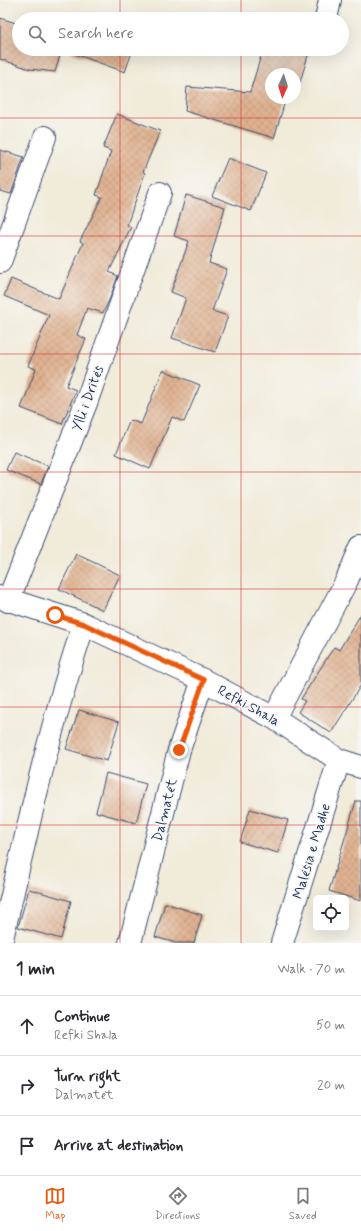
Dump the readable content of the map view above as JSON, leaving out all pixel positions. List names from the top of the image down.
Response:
{
  "streets": {
    "street": [
      "Ylli i Dritës",
      "Refki Shala",
      "Dalmatët",
      "Malësia e Madhe"
    ]
  },
  "crossings": [
    ["Ylli i Dritës", "Refki Shala"],
    ["Refki Shala", "Dalmatët"],
    ["Refki Shala", "Malësia e Madhe"]
  ],
  "north": "bottom",
  "page": {
    "search": "Search here",
    "heading": ["1 min", "Walk · 70 m"],
    "list": [
      ["Continue", "Refki Shala", "50 m"],
      ["Turn right", "Dalmatët", "20 m"],
      "Arrive at destination"
    ],
    "nav": ["Map", "Directions", "Saved"]
  }
}
